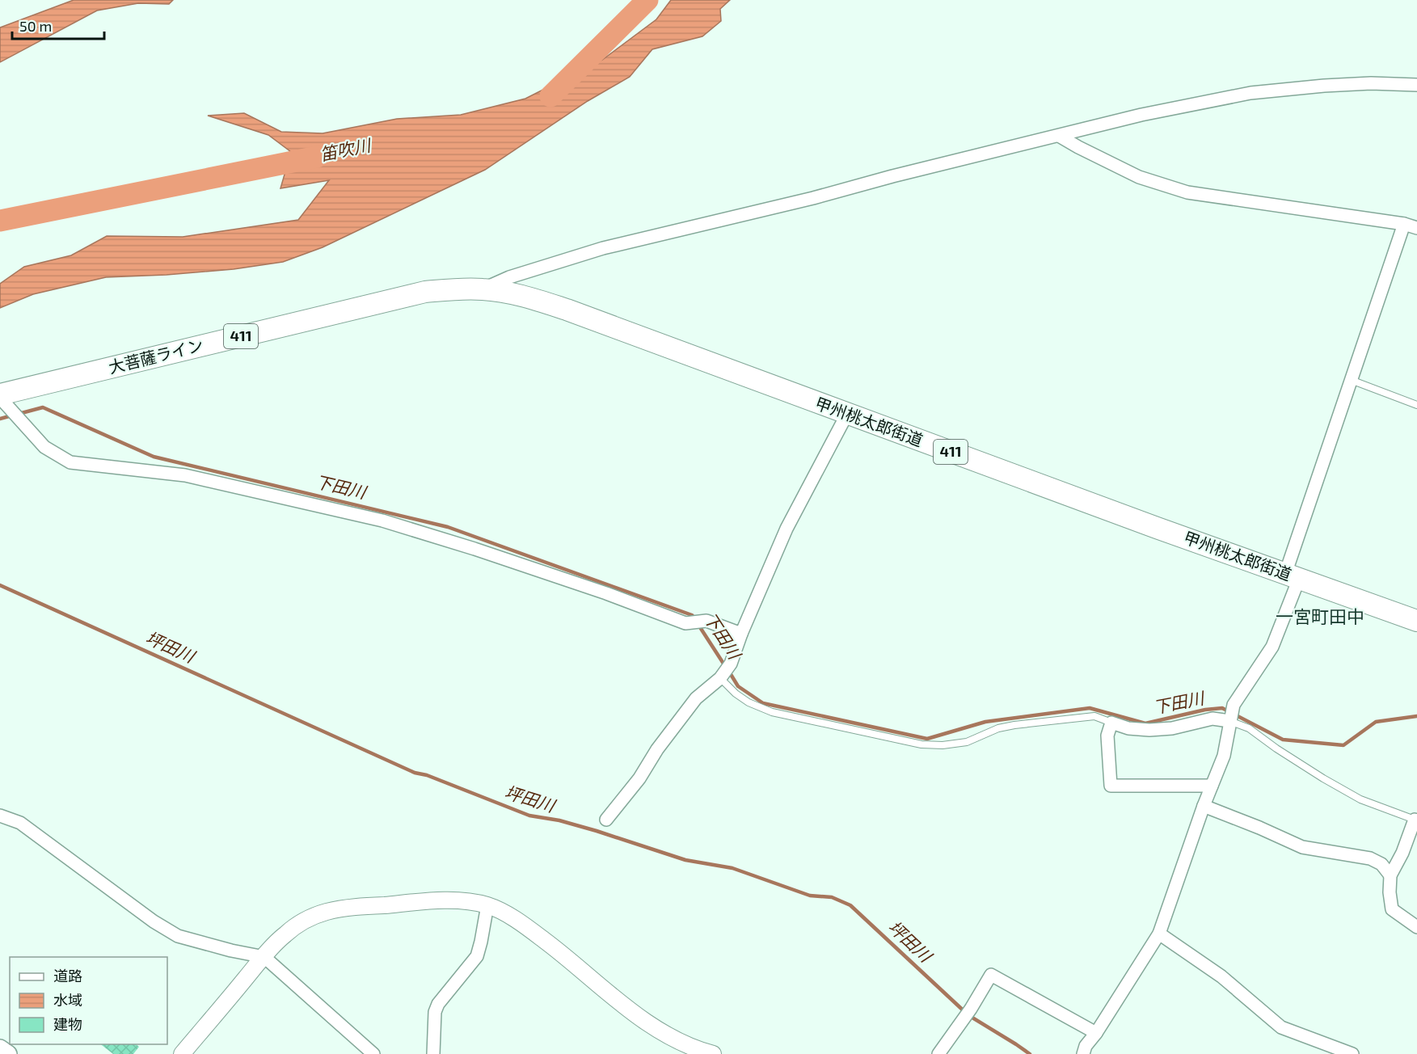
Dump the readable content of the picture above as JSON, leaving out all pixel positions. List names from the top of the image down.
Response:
{
  "streets": {
    "highway": ["411", "大菩薩ライン", "甲州桃太郎街道"]
  },
  "crossings": [
    ["大菩薩ライン", "甲州桃太郎街道"]
  ],
  "districts": ["一宮町田中"],
  "water": ["笛吹川", "下田川", "坪田川"],
  "legend": ["道路", "水域", "建物"],
  "scale_bar": "50 m"
}
